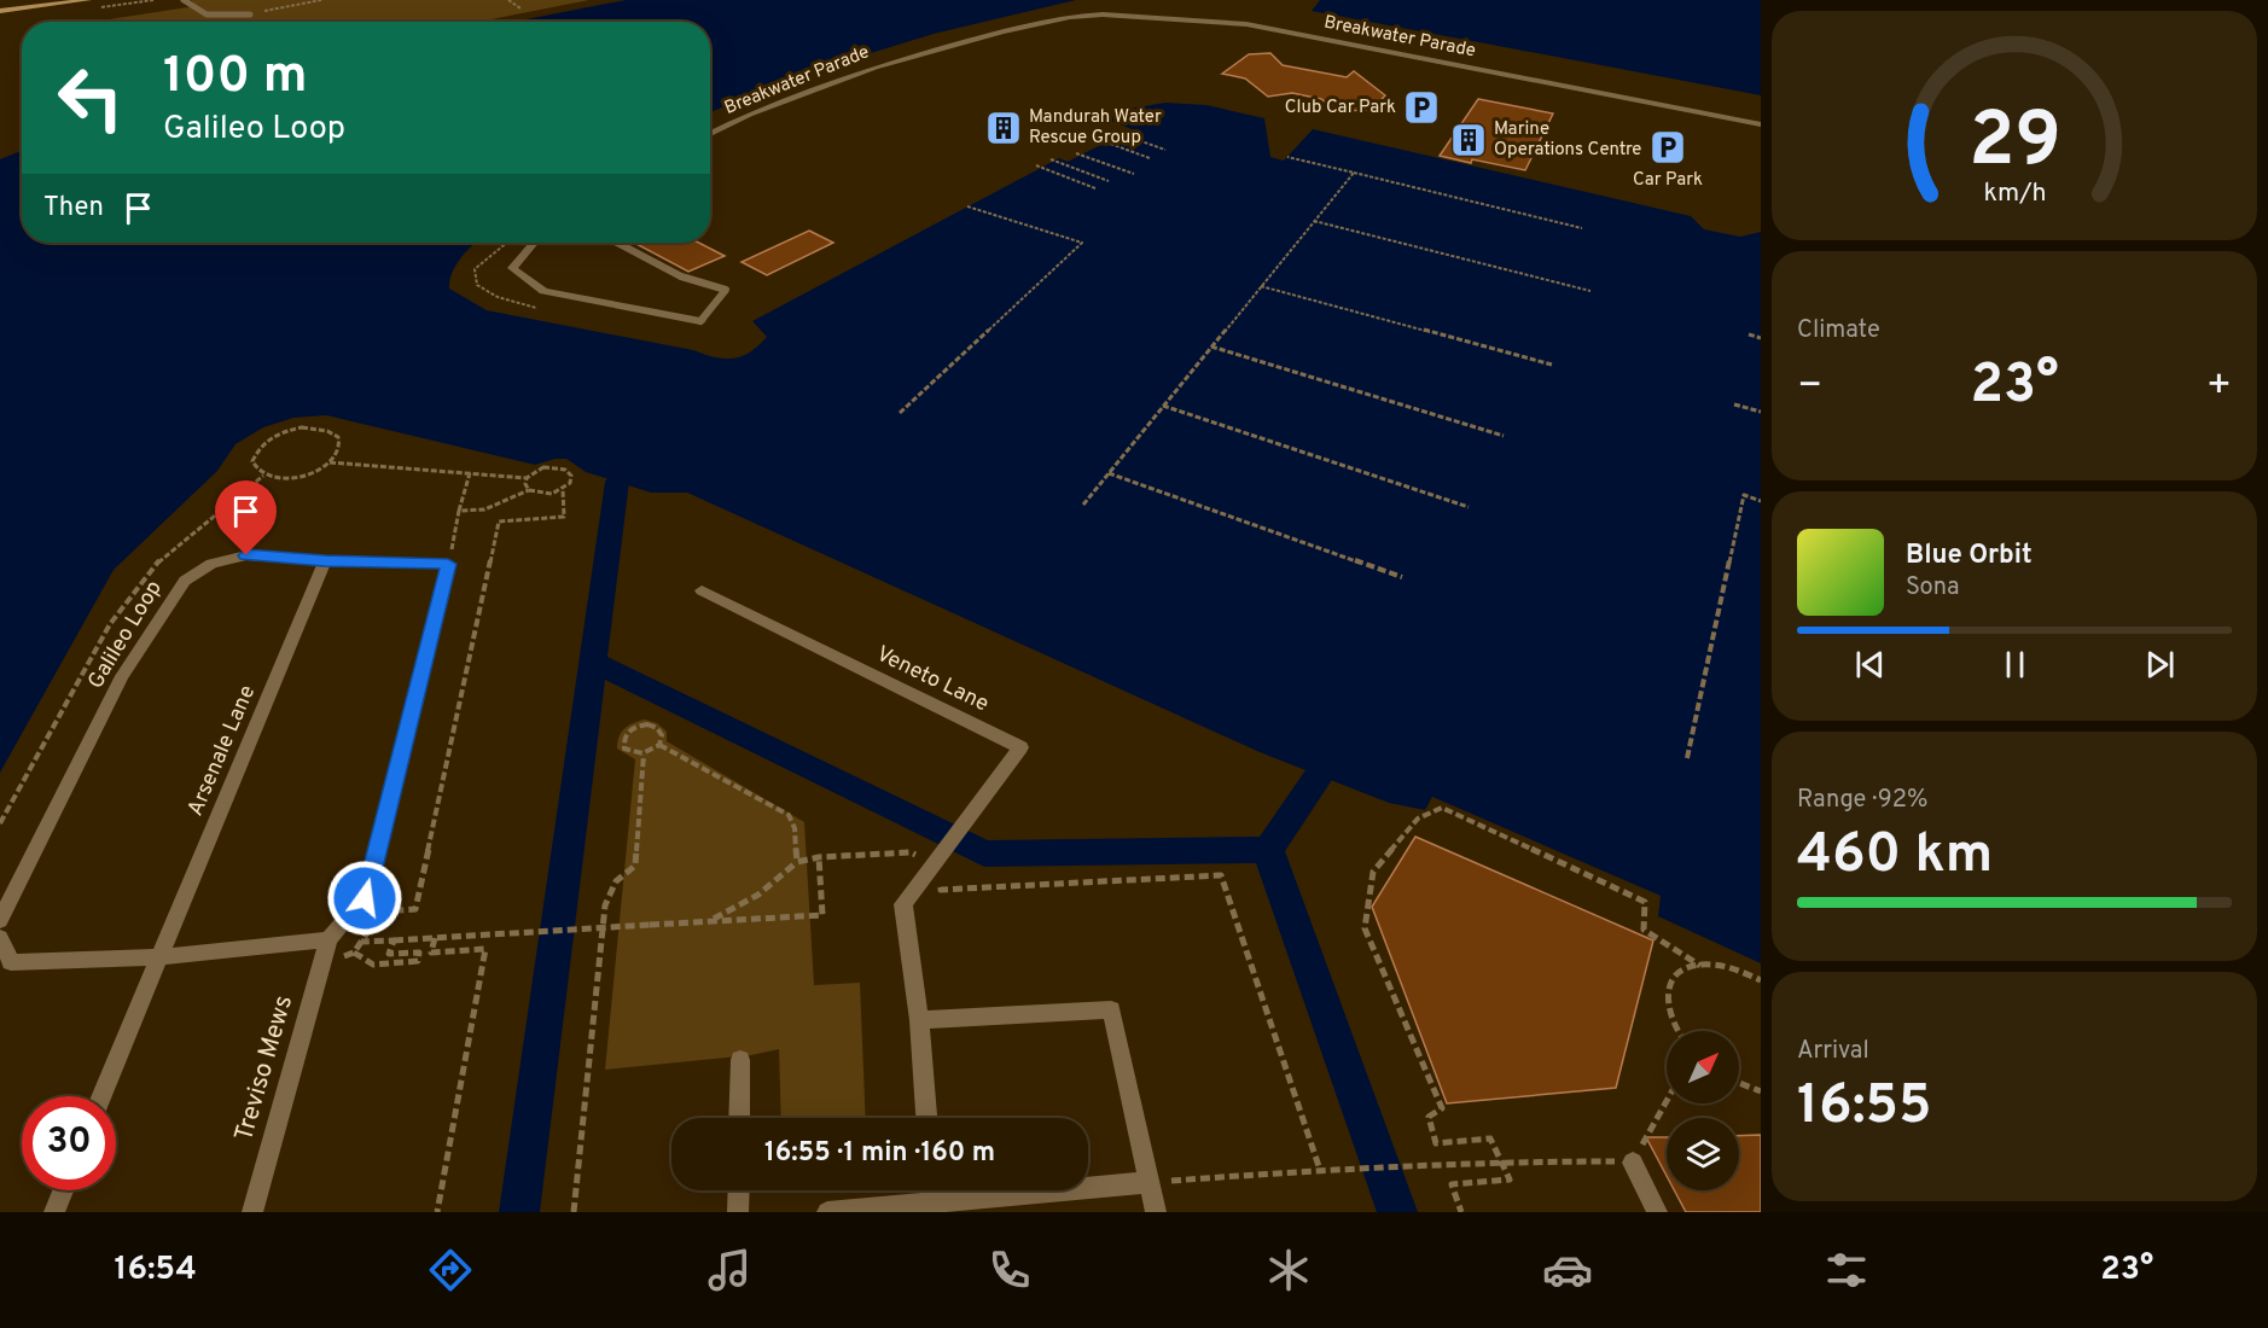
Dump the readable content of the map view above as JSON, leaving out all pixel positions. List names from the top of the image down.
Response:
{
  "streets": {
    "street": [
      "Breakwater Parade",
      "Galileo Loop",
      "Veneto Lane",
      "Arsenale Lane",
      "Treviso Mews"
    ]
  },
  "crossings": [
    ["Galileo Loop", "Arsenale Lane"]
  ],
  "places": {
    "parking": ["Club Car Park", "Car Park"],
    "building": ["Mandurah Water Rescue Group", "Marine Operations Centre"]
  },
  "north": "top right",
  "page": {
    "turn": ["100 m", "Galileo Loop"],
    "then": "Then",
    "tile": [
      "Climate",
      ["Range · 92%", "460 km"],
      ["Arrival", "16:55"]
    ],
    "heat": ["−", "23°", "+"],
    "song": ["Blue Orbit", "Sona"],
    "limit": "30",
    "trip": "16:55 · 1 min · 160 m",
    "tabs": ["16:54", "23°"],
    "gauge": ["29", "km/h"]
  }
}
